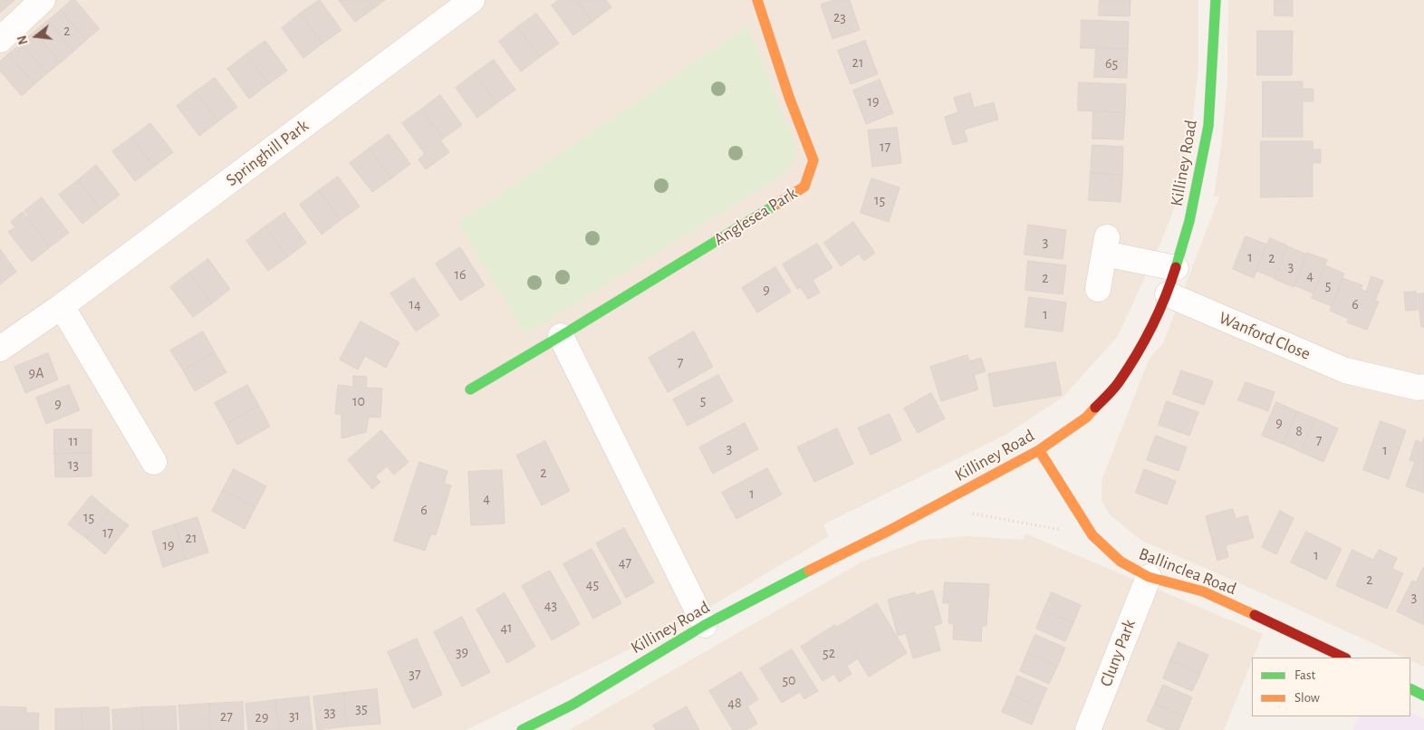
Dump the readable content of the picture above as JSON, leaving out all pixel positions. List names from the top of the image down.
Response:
{
  "streets": {
    "street": [
      "Springhill Park",
      "Killiney Road",
      "Anglesea Park",
      "Wanford Close",
      "Ballinclea Road",
      "Cluny Park"
    ]
  },
  "crossings": [
    ["Killiney Road", "Wanford Close"],
    ["Killiney Road", "Ballinclea Road"],
    ["Ballinclea Road", "Cluny Park"]
  ],
  "house_numbers": [
    "23",
    "2",
    "21",
    "65",
    "19",
    "17",
    "15",
    "3",
    "1",
    "2",
    "3",
    "16",
    "4",
    "2",
    "5",
    "9",
    "14",
    "6",
    "1",
    "7",
    "9A",
    "5",
    "10",
    "9",
    "9",
    "8",
    "7",
    "11",
    "3",
    "1",
    "13",
    "2",
    "1",
    "4",
    "6",
    "15",
    "17",
    "21",
    "19",
    "1",
    "47",
    "2",
    "45",
    "3",
    "43",
    "41",
    "39",
    "52",
    "37",
    "50",
    "48",
    "35",
    "33",
    "31",
    "27",
    "29"
  ],
  "legend": ["Fast", "Slow"],
  "north": "left"
}
